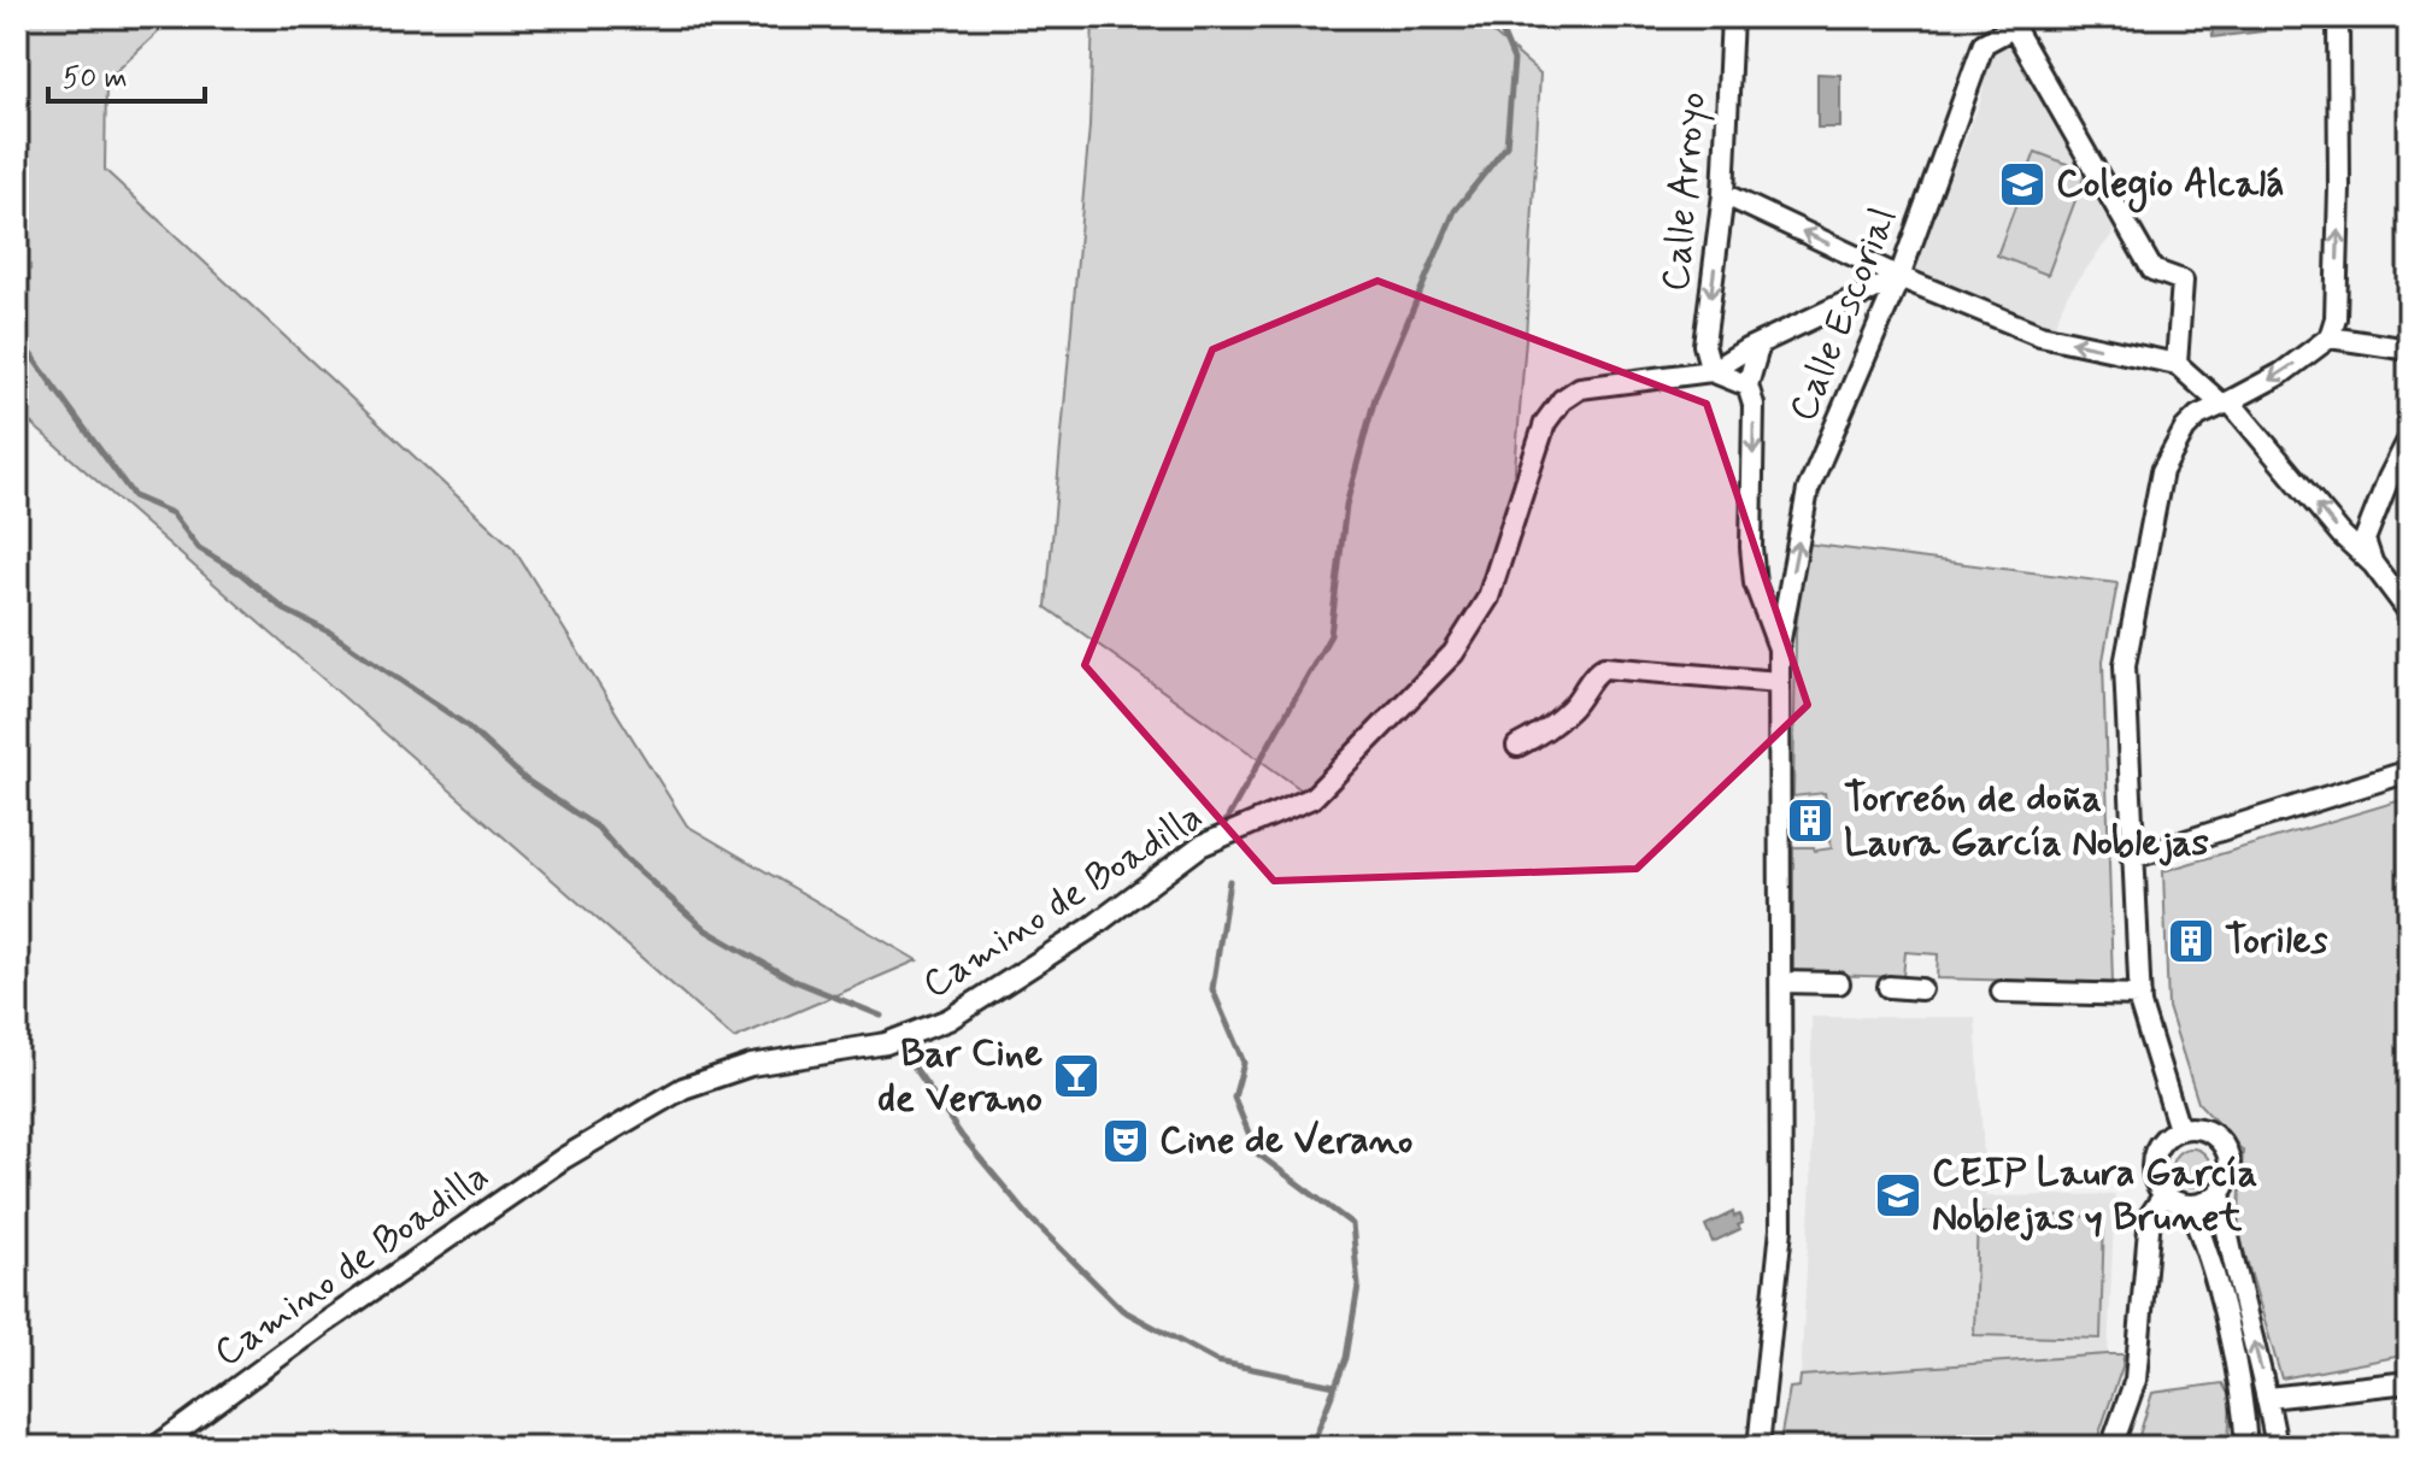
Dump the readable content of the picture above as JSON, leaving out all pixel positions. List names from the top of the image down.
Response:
{
  "streets": {
    "street": ["Calle Arroyo", "Calle Escorial", "Camino de Boadilla"]
  },
  "crossings": [
    ["Calle Arroyo", "Camino de Boadilla"]
  ],
  "one_way": ["Calle Arroyo", "Calle Escorial"],
  "places": {
    "school or university": ["Colegio Alcalá", "CEIP Laura García Noblejas y Brunet"],
    "building": ["Torreón de doña Laura García Noblejas", "Toriles"],
    "bar": ["Bar Cine de Verano"],
    "theatre": ["Cine de Verano"]
  },
  "scale_bar": "50 m"
}
